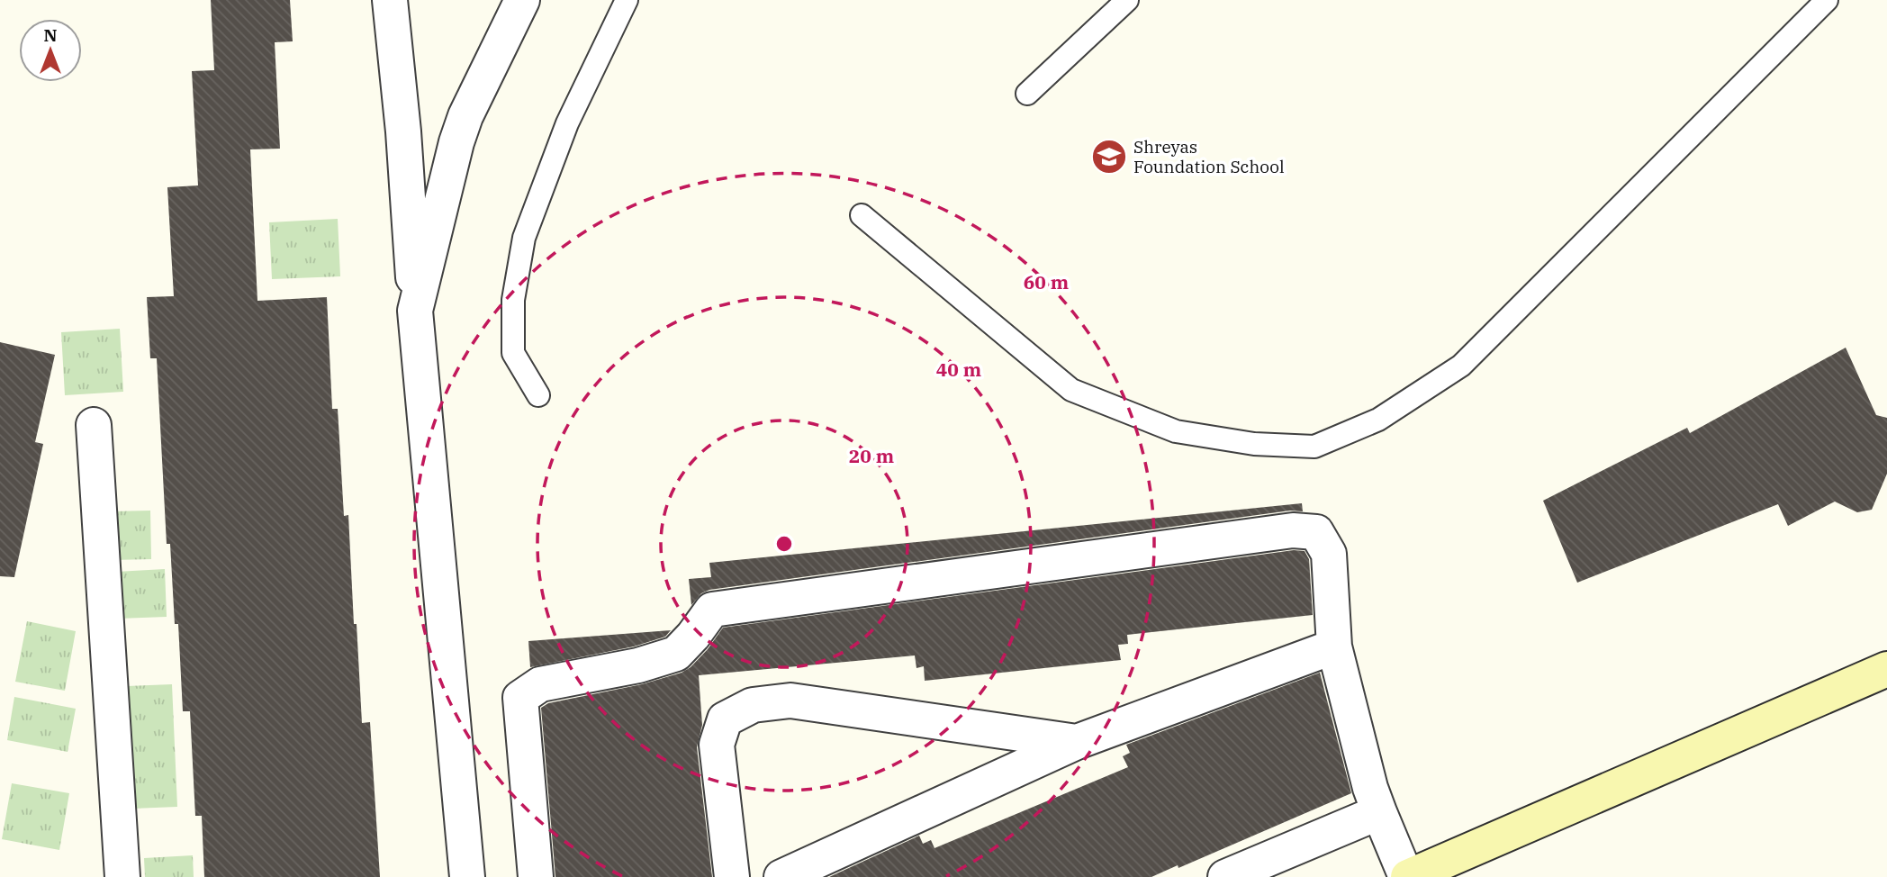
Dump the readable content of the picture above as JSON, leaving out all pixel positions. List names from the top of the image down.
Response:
{
  "places": {
    "school or university": ["Shreyas Foundation School"]
  },
  "north": "top",
  "rings": ["60 m", "40 m", "20 m"]
}
